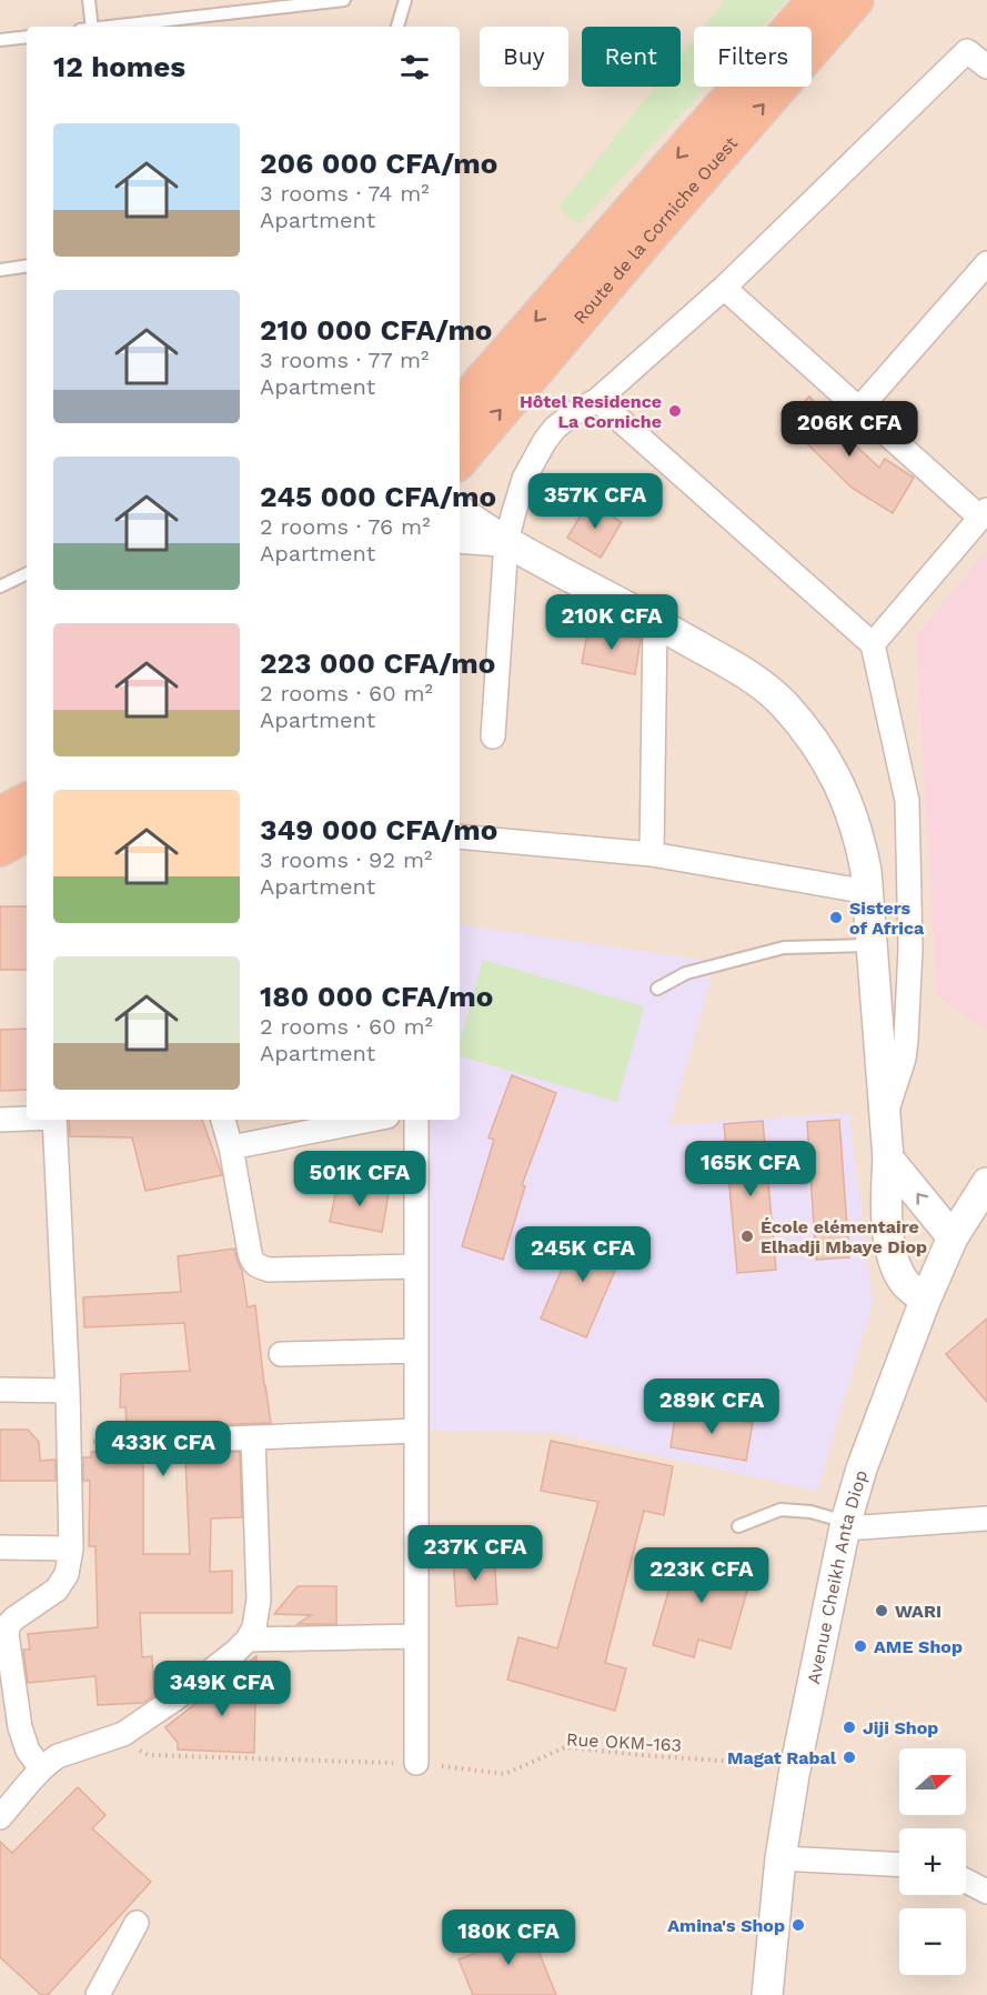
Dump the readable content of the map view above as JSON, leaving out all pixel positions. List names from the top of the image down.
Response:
{
  "streets": {
    "highway": ["Route de la Corniche Ouest"],
    "street": ["Avenue Cheikh Anta Diop"],
    "path": ["Rue OKM-163"]
  },
  "crossings": [
    ["Avenue Cheikh Anta Diop", "Rue OKM-163"]
  ],
  "places": [
    "Hôtel Residence La Corniche",
    "Sisters of Africa",
    "École elémentaire Elhadji Mbaye Diop",
    "WARI",
    "AME Shop",
    "Jiji Shop",
    "Magat Rabal",
    "Amina's Shop"
  ],
  "north": "right",
  "page": {
    "chip": ["Buy", "Rent", "Filters"],
    "heading": "12 homes",
    "list": [
      {
        "name": "206 000 CFA/mo",
        "note": "3 rooms · 74 m² · Apartment"
      },
      {
        "name": "210 000 CFA/mo",
        "note": "3 rooms · 77 m² · Apartment"
      },
      {
        "name": "245 000 CFA/mo",
        "note": "2 rooms · 76 m² · Apartment"
      },
      {
        "name": "223 000 CFA/mo",
        "note": "2 rooms · 60 m² · Apartment"
      },
      {
        "name": "349 000 CFA/mo",
        "note": "3 rooms · 92 m² · Apartment"
      },
      {
        "name": "180 000 CFA/mo",
        "note": "2 rooms · 60 m² · Apartment"
      }
    ],
    "price": [
      "206K CFA",
      "357K CFA",
      "210K CFA",
      "165K CFA",
      "501K CFA",
      "245K CFA",
      "289K CFA",
      "433K CFA",
      "237K CFA",
      "223K CFA",
      "349K CFA",
      "180K CFA"
    ],
    "map_buttons": ["+", "−"]
  }
}
